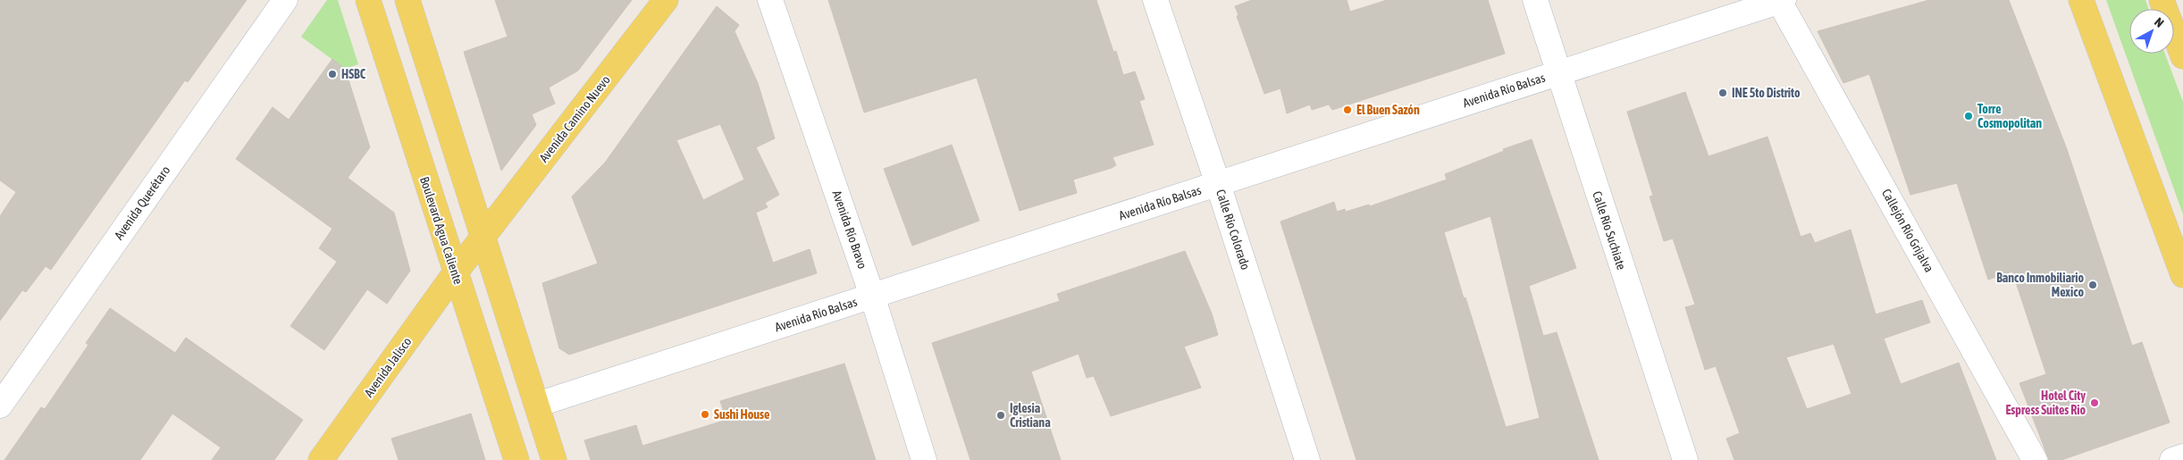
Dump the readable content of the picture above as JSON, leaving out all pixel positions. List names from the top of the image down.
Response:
{
  "streets": {
    "main road": ["Avenida Camino Nuevo", "Boulevard Agua Caliente", "Avenida Jalisco"],
    "street": [
      "Avenida Río Balsas",
      "Avenida Querétaro",
      "Avenida Río Bravo",
      "Calle Río Colorado",
      "Calle Río Suchiate",
      "Callejón Río Grijalva"
    ]
  },
  "crossings": [
    ["Avenida Río Balsas", "Avenida Río Bravo"],
    ["Avenida Río Balsas", "Calle Río Colorado"],
    ["Avenida Río Balsas", "Calle Río Suchiate"],
    ["Avenida Río Balsas", "Callejón Río Grijalva"],
    ["Avenida Camino Nuevo", "Boulevard Agua Caliente"],
    ["Avenida Camino Nuevo", "Avenida Jalisco"],
    ["Boulevard Agua Caliente", "Avenida Jalisco"]
  ],
  "places": [
    "HSBC",
    "INE 5to Distrito",
    "El Buen Sazón",
    "Torre Cosmopolitan",
    "Banco Inmobiliario Mexico",
    "Hotel City Espress Suites Rio",
    "Sushi House",
    "Iglesia Cristiana"
  ],
  "north": "top right"
}
